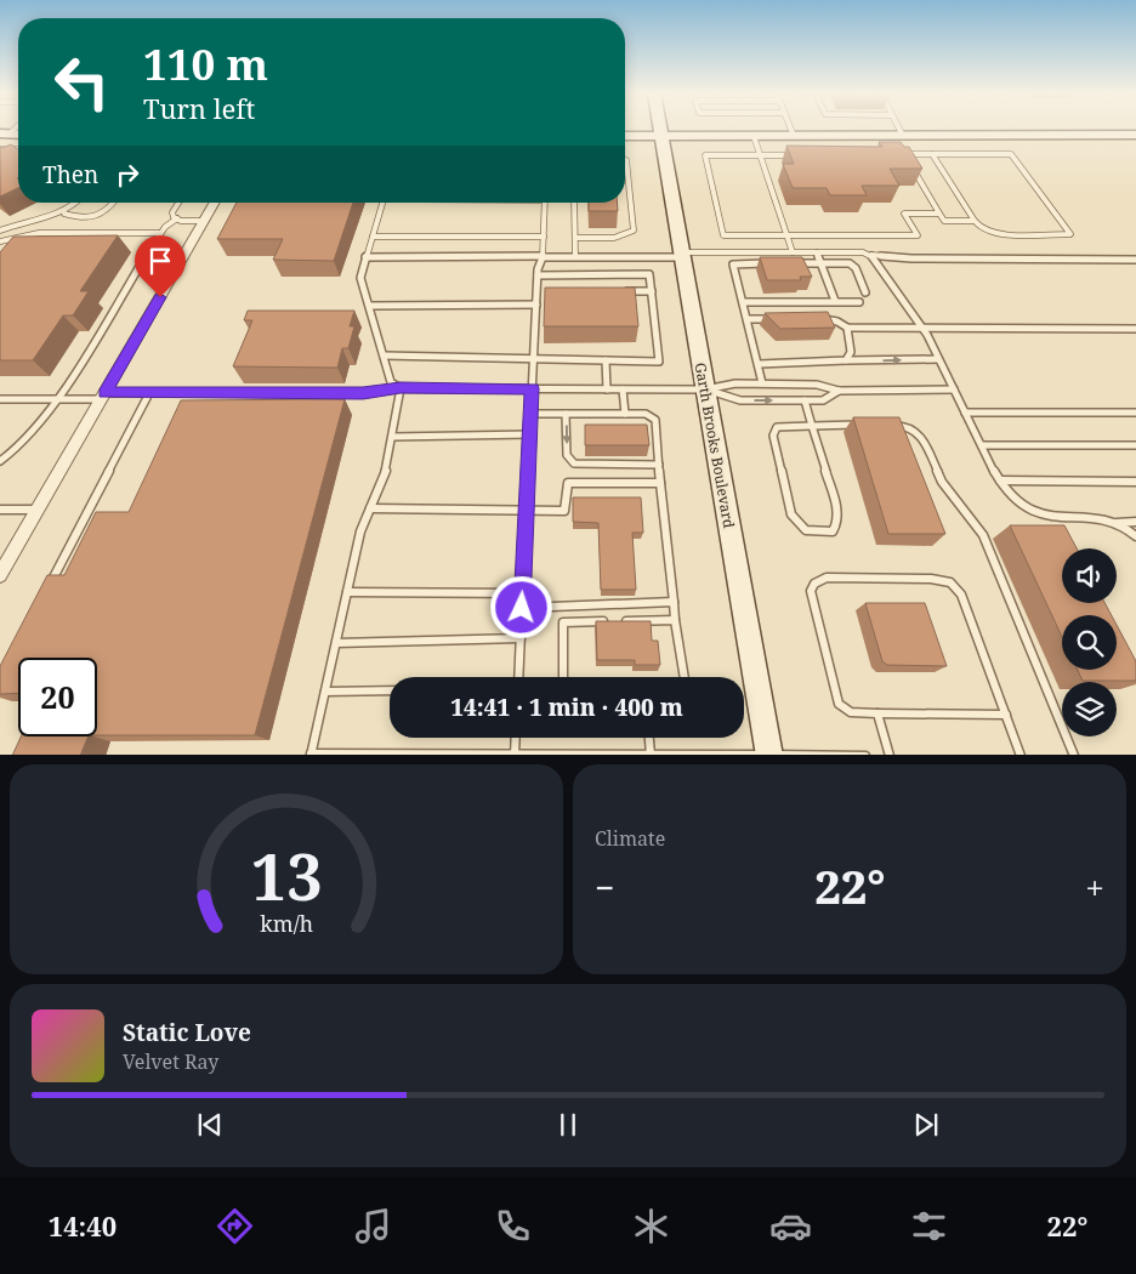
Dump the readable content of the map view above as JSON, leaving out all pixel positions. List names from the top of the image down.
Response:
{
  "streets": {
    "street": ["Garth Brooks Boulevard"]
  },
  "page": {
    "turn": ["110 m", "Turn left"],
    "then": "Then",
    "limit": "20",
    "trip": "14:41 · 1 min · 400 m",
    "tile": "Climate",
    "heat": ["−", "22°", "+"],
    "song": ["Static Love", "Velvet Ray"],
    "tabs": ["14:40", "22°"],
    "gauge": ["13", "km/h"]
  }
}
